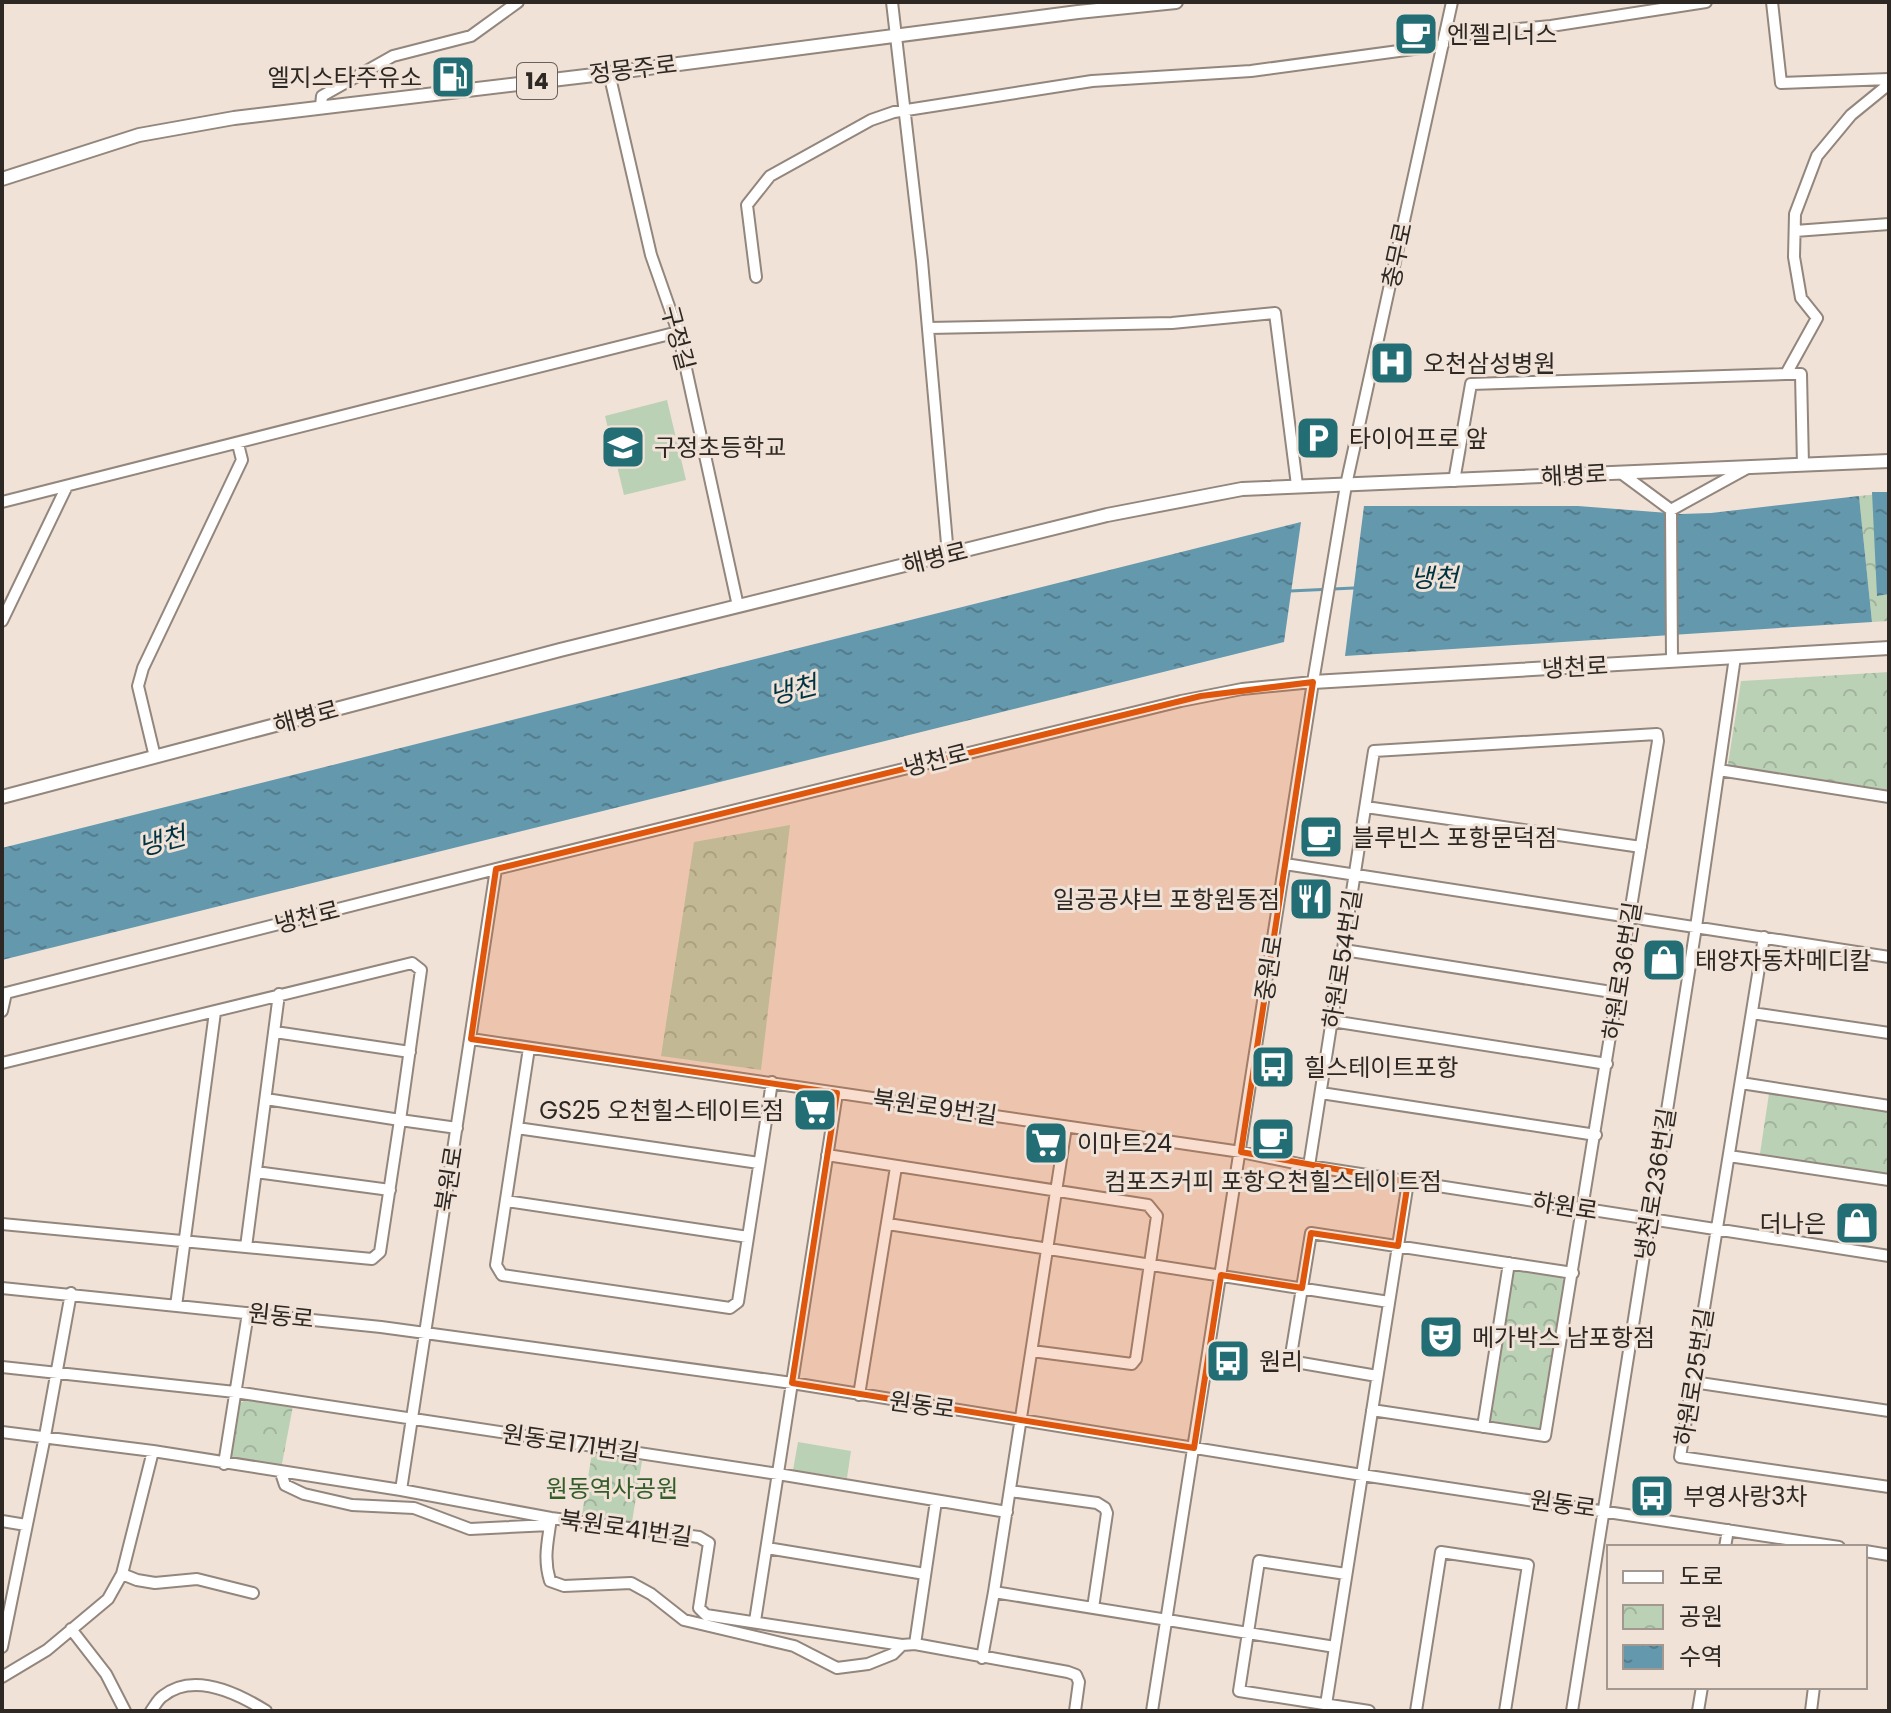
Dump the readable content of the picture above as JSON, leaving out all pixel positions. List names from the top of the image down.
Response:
{
  "streets": {
    "main road": [
      "정몽주로",
      "14",
      "해병로",
      "냉천로"
    ],
    "street": [
      "충무로",
      "구정길",
      "하원로54번길",
      "중원로",
      "하원로36번길",
      "북원로9번길",
      "북원로",
      "냉천로236번길",
      "하원로",
      "원동로",
      "하원로25번길",
      "원동로171번길",
      "북원로41번길"
    ]
  },
  "crossings": [
    ["정몽주로", "구정길"],
    ["충무로", "해병로"],
    ["충무로", "중원로"],
    ["구정길", "해병로"],
    ["냉천로", "중원로"],
    ["냉천로", "북원로"],
    ["냉천로", "냉천로236번길"],
    ["하원로54번길", "하원로36번길"],
    ["하원로54번길", "하원로"],
    ["중원로", "북원로9번길"],
    ["중원로", "하원로"],
    ["중원로", "원동로"],
    ["하원로36번길", "하원로"],
    ["북원로9번길", "북원로"],
    ["북원로9번길", "하원로"],
    ["북원로", "원동로"],
    ["북원로", "원동로171번길"],
    ["북원로", "북원로41번길"],
    ["냉천로236번길", "하원로"],
    ["냉천로236번길", "원동로"],
    ["하원로", "하원로25번길"]
  ],
  "water": ["냉천"],
  "parks": ["원동역사공원"],
  "places": {
    "cafe": ["엔젤리너스", "블루빈스 포항문덕점", "컴포즈커피 포항오천힐스테이트점"],
    "fuel station": ["엘지스타주유소"],
    "hospital": ["오천삼성병원"],
    "parking": ["타이어프로 앞"],
    "school or university": ["구정초등학교"],
    "restaurant": ["일공공샤브 포항원동점"],
    "shop": ["태양자동차메디칼", "더나은"],
    "bus stop": ["힐스테이트포항", "원리", "부영사랑3차"],
    "supermarket": ["GS25 오천힐스테이트점", "이마트24"],
    "theatre": ["메가박스 남포항점"]
  },
  "legend": ["도로", "공원", "수역"]
}
